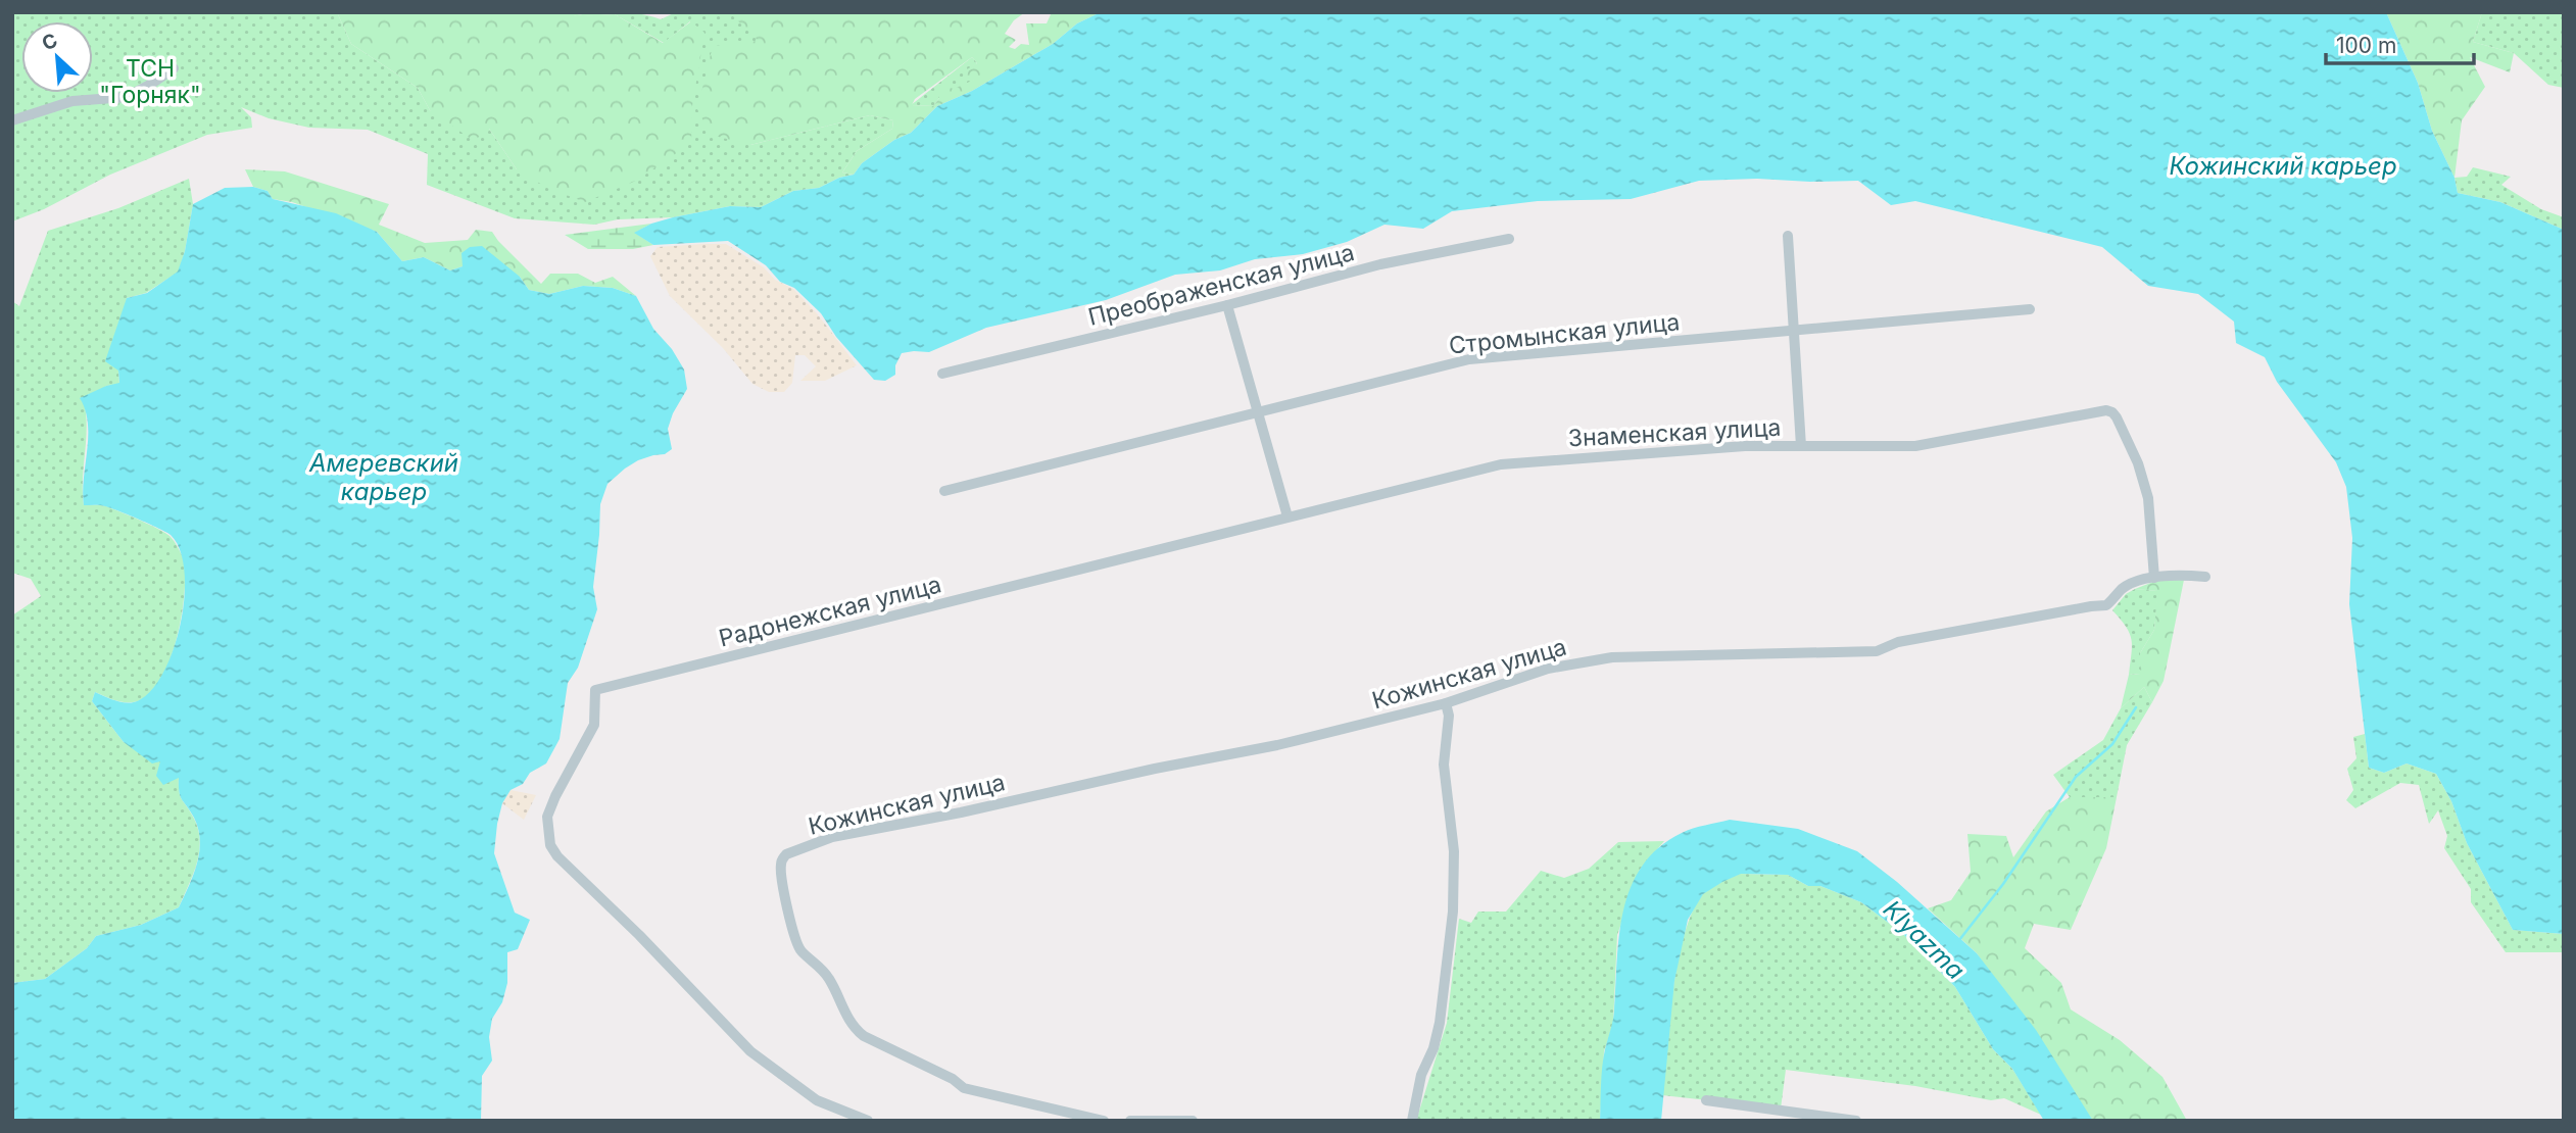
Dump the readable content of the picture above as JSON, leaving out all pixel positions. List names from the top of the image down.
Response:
{
  "streets": {
    "street": [
      "Преображенская улица",
      "Стромынская улица",
      "Знаменская улица",
      "Радонежская улица",
      "Кожинская улица"
    ]
  },
  "crossings": [
    ["Знаменская улица", "Радонежская улица"],
    ["Знаменская улица", "Кожинская улица"]
  ],
  "water": ["Кожинский карьер", "Амеревский карьер", "Klyazma"],
  "parks": ["ТСН \"Горняк\""],
  "scale_bar": "100 m",
  "north": "top left"
}
